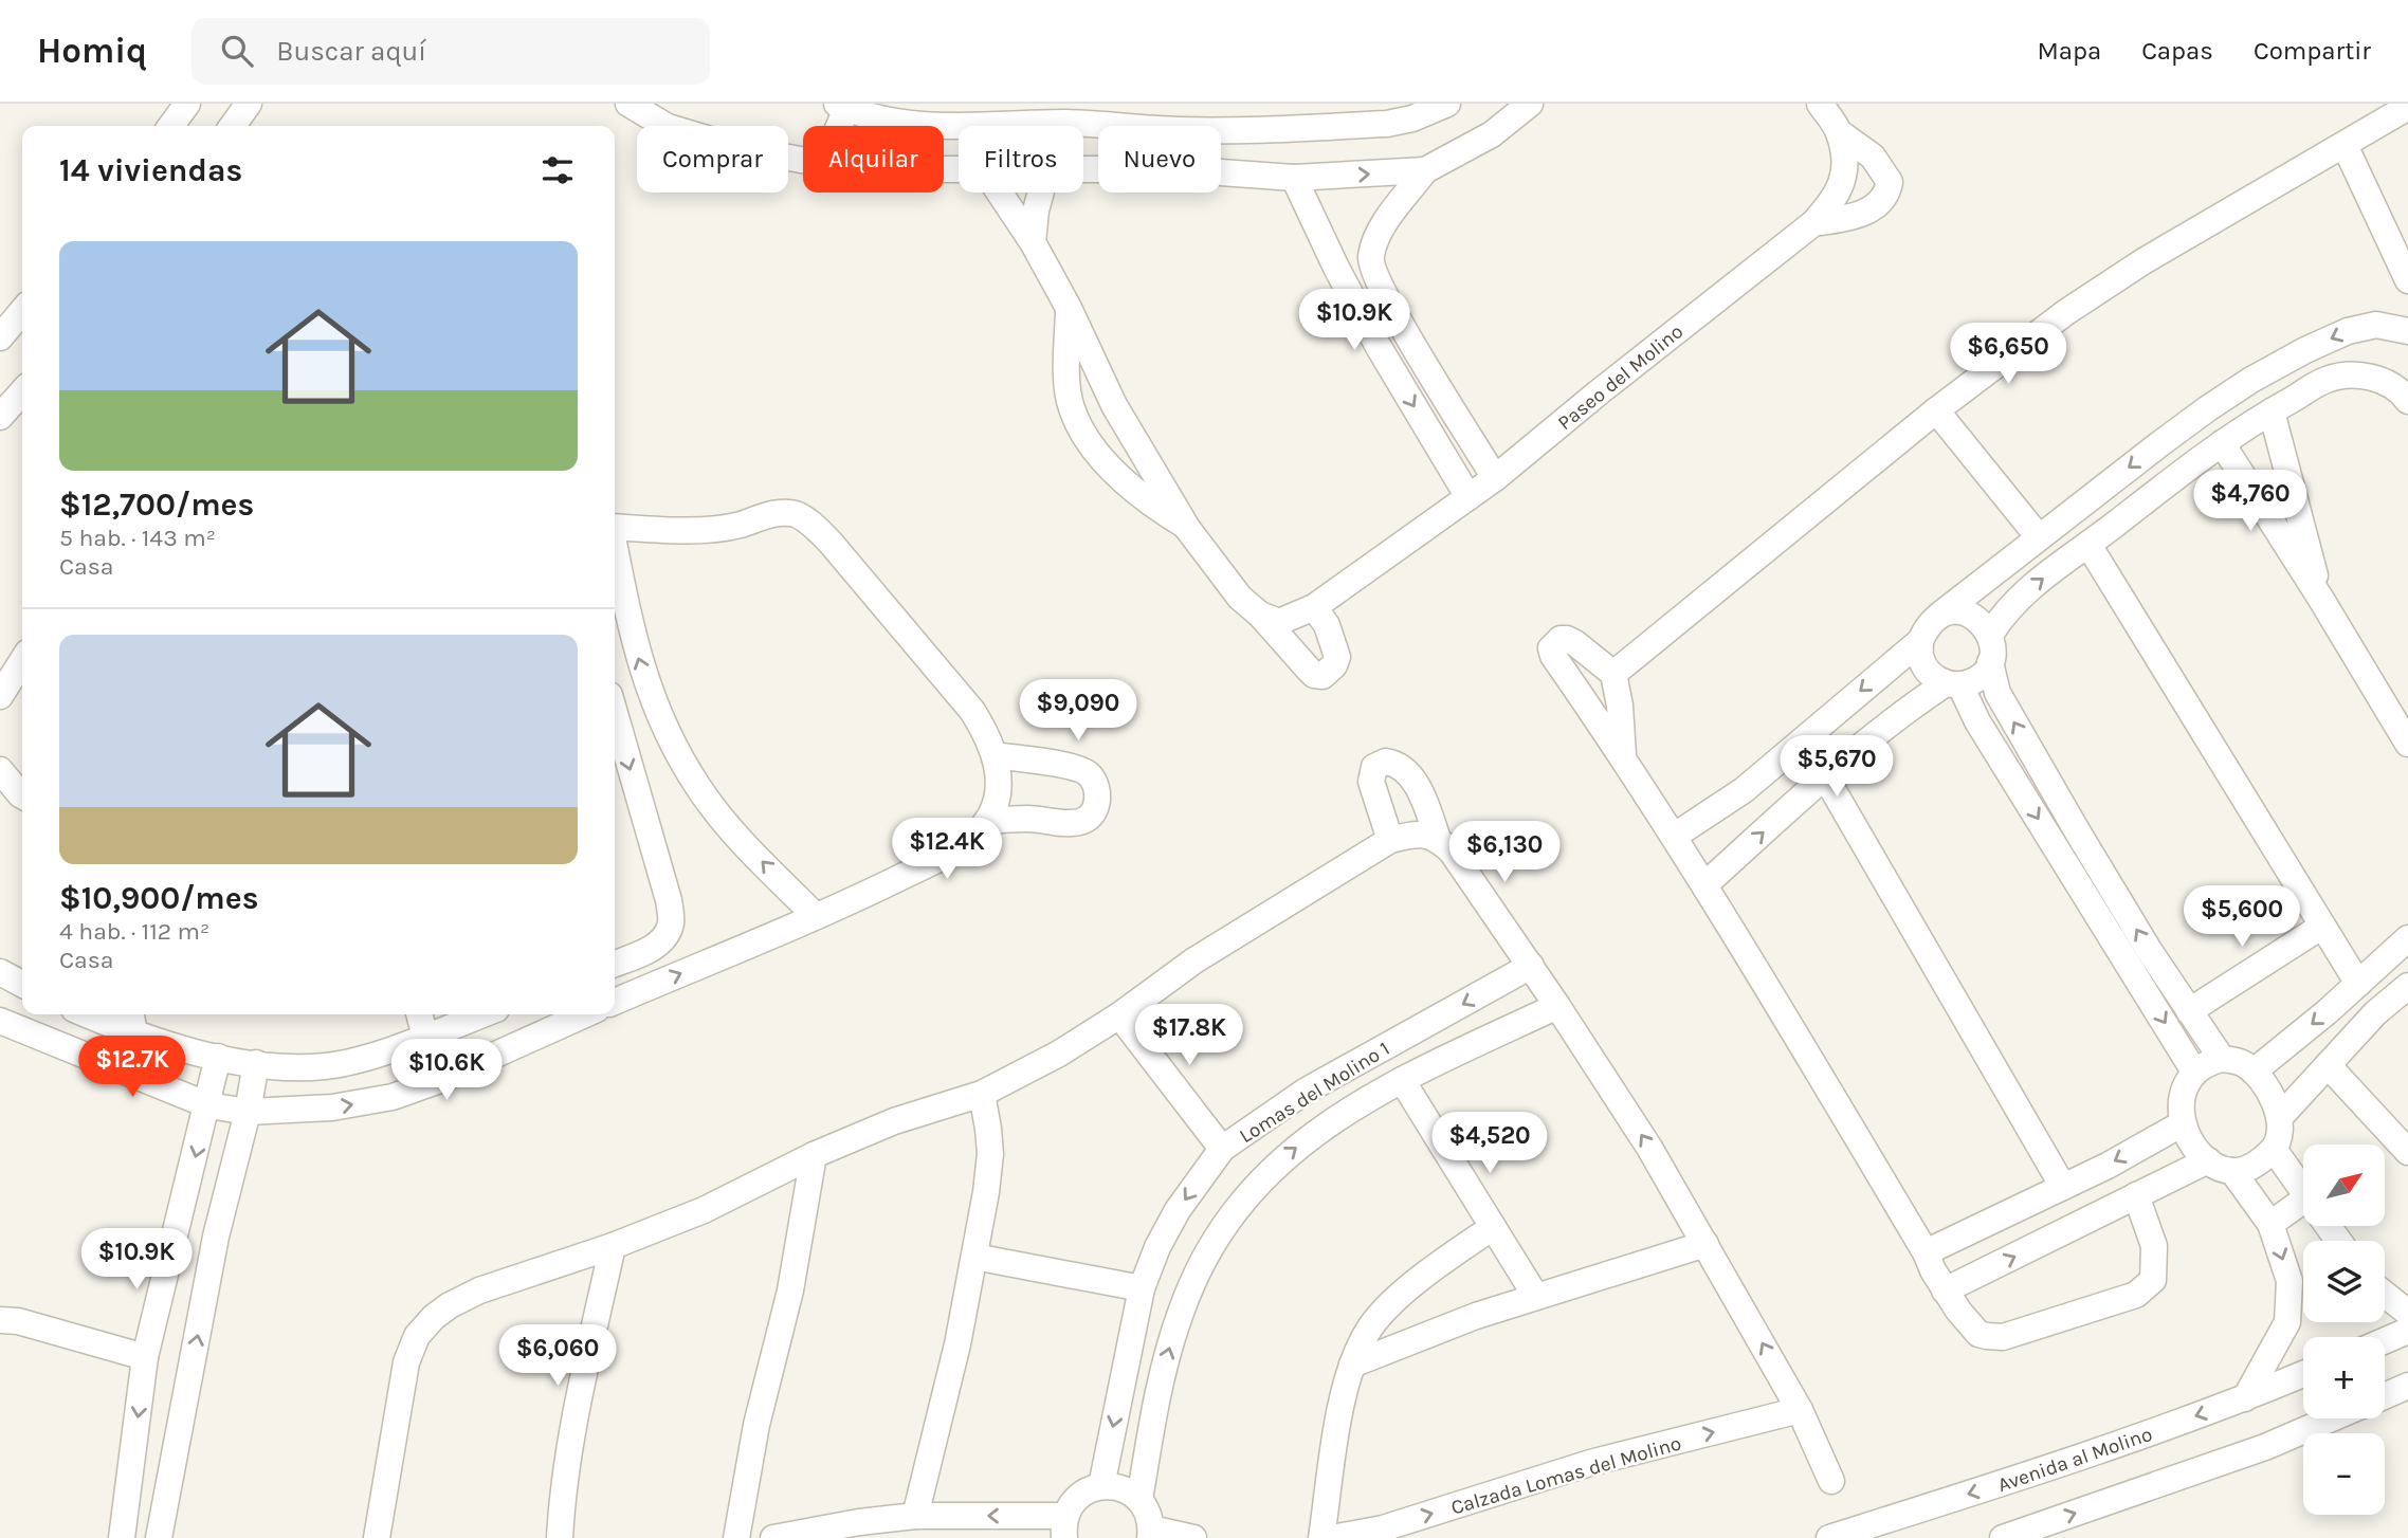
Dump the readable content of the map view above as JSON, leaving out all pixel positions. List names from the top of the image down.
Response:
{
  "streets": {
    "street": [
      "Paseo del Molino",
      "Lomas del Molino 1",
      "Avenida al Molino",
      "Calzada Lomas del Molino"
    ]
  },
  "north": "top right",
  "page": {
    "header": "Homiq",
    "search": "Buscar aquí",
    "nav": ["Mapa", "Capas", "Compartir"],
    "chip": [
      "Comprar",
      "Alquilar",
      "Filtros",
      "Nuevo"
    ],
    "heading": "14 viviendas",
    "list": [
      {
        "name": "$12,700/mes",
        "note": "5 hab. · 143 m² · Casa"
      },
      {
        "name": "$10,900/mes",
        "note": "4 hab. · 112 m² · Casa"
      }
    ],
    "price": [
      "$10.9K",
      "$6,650",
      "$4,760",
      "$9,090",
      "$5,670",
      "$12.4K",
      "$6,130",
      "$5,600",
      "$17.8K",
      "$12.7K",
      "$10.6K",
      "$4,520",
      "$10.9K",
      "$6,060"
    ],
    "map_buttons": ["+", "−"]
  }
}
